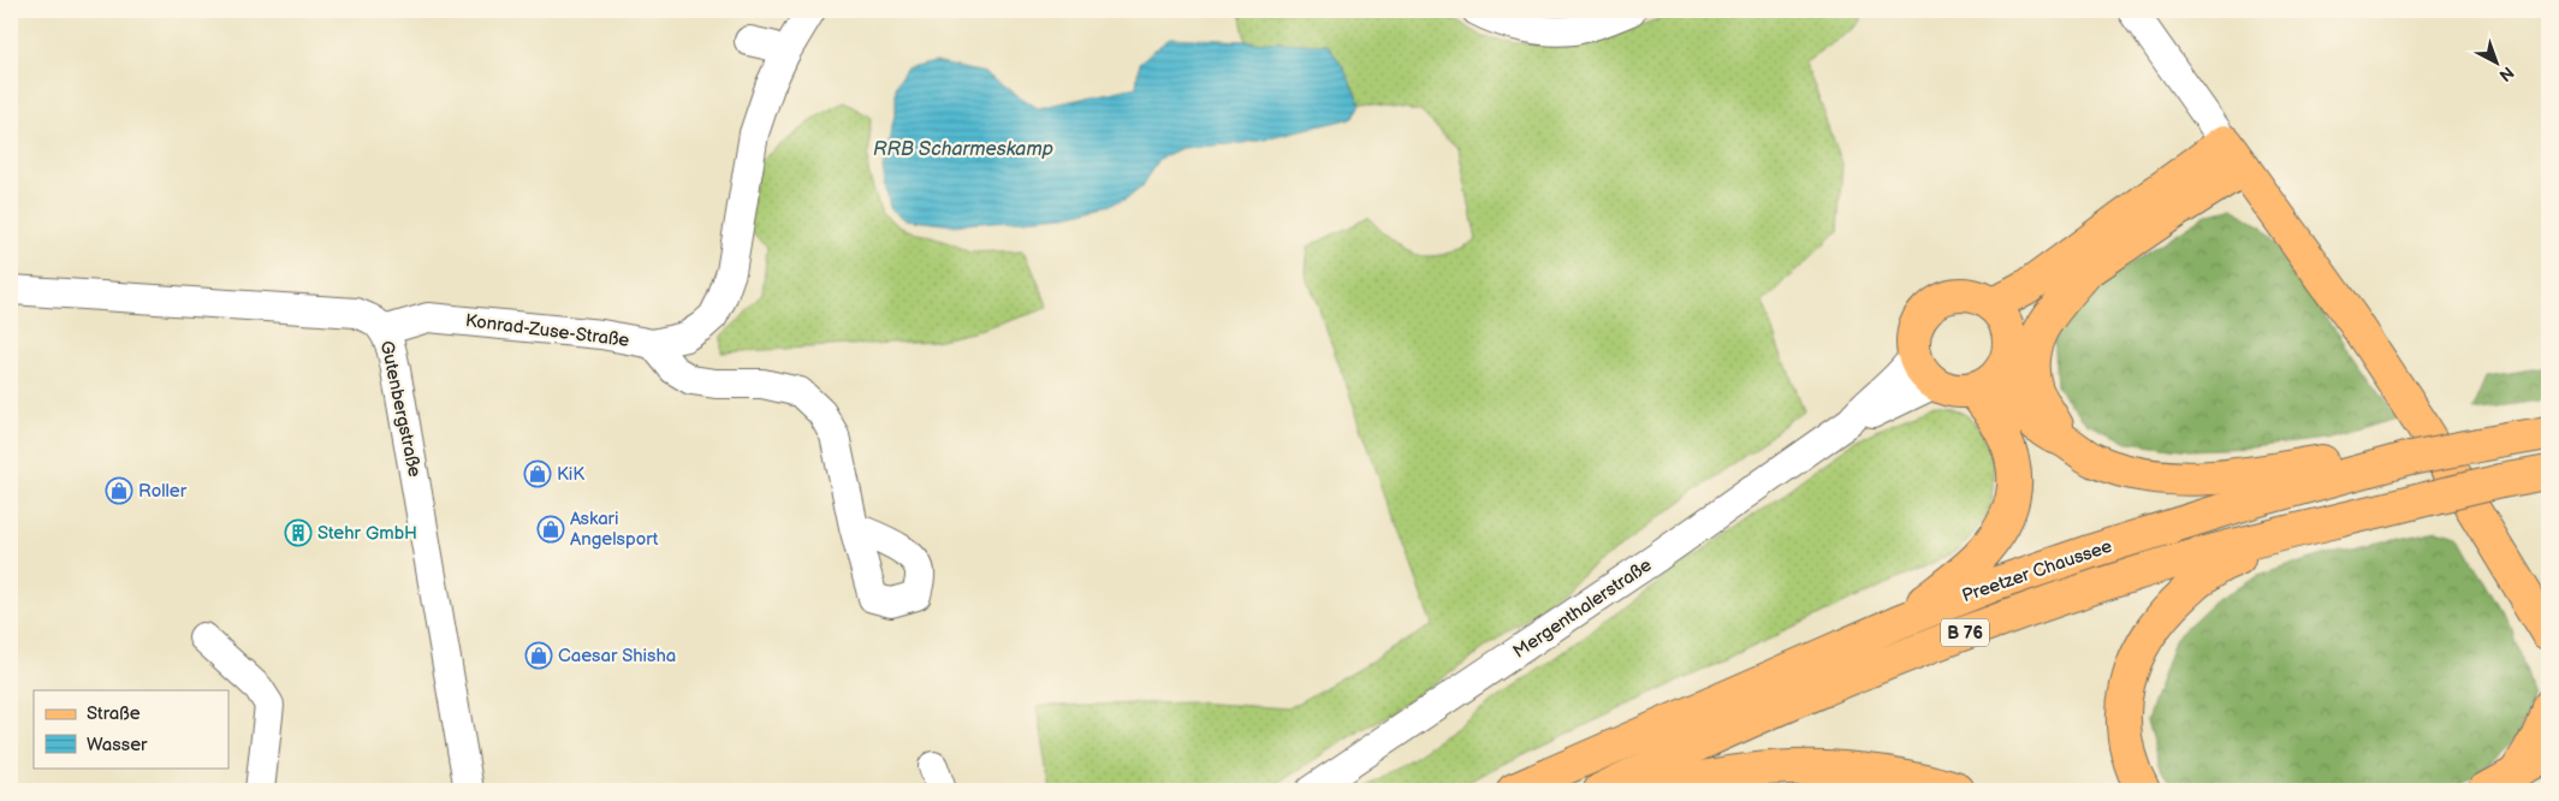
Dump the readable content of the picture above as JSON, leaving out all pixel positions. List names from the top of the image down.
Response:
{
  "streets": {
    "main road": ["Preetzer Chaussee", "B 76"],
    "street": ["Konrad-Zuse-Straße", "Gutenbergstraße", "Mergenthalerstraße"]
  },
  "crossings": [
    ["Konrad-Zuse-Straße", "Gutenbergstraße"],
    ["Preetzer Chaussee", "B 76"],
    ["Mergenthalerstraße", "B 76"]
  ],
  "water": ["RRB Scharmeskamp"],
  "places": {
    "shop": [
      "KiK",
      "Roller",
      "Askari Angelsport",
      "Caesar Shisha"
    ],
    "building": ["Stehr GmbH"]
  },
  "legend": ["Straße", "Wasser"],
  "north": "bottom right"
}
